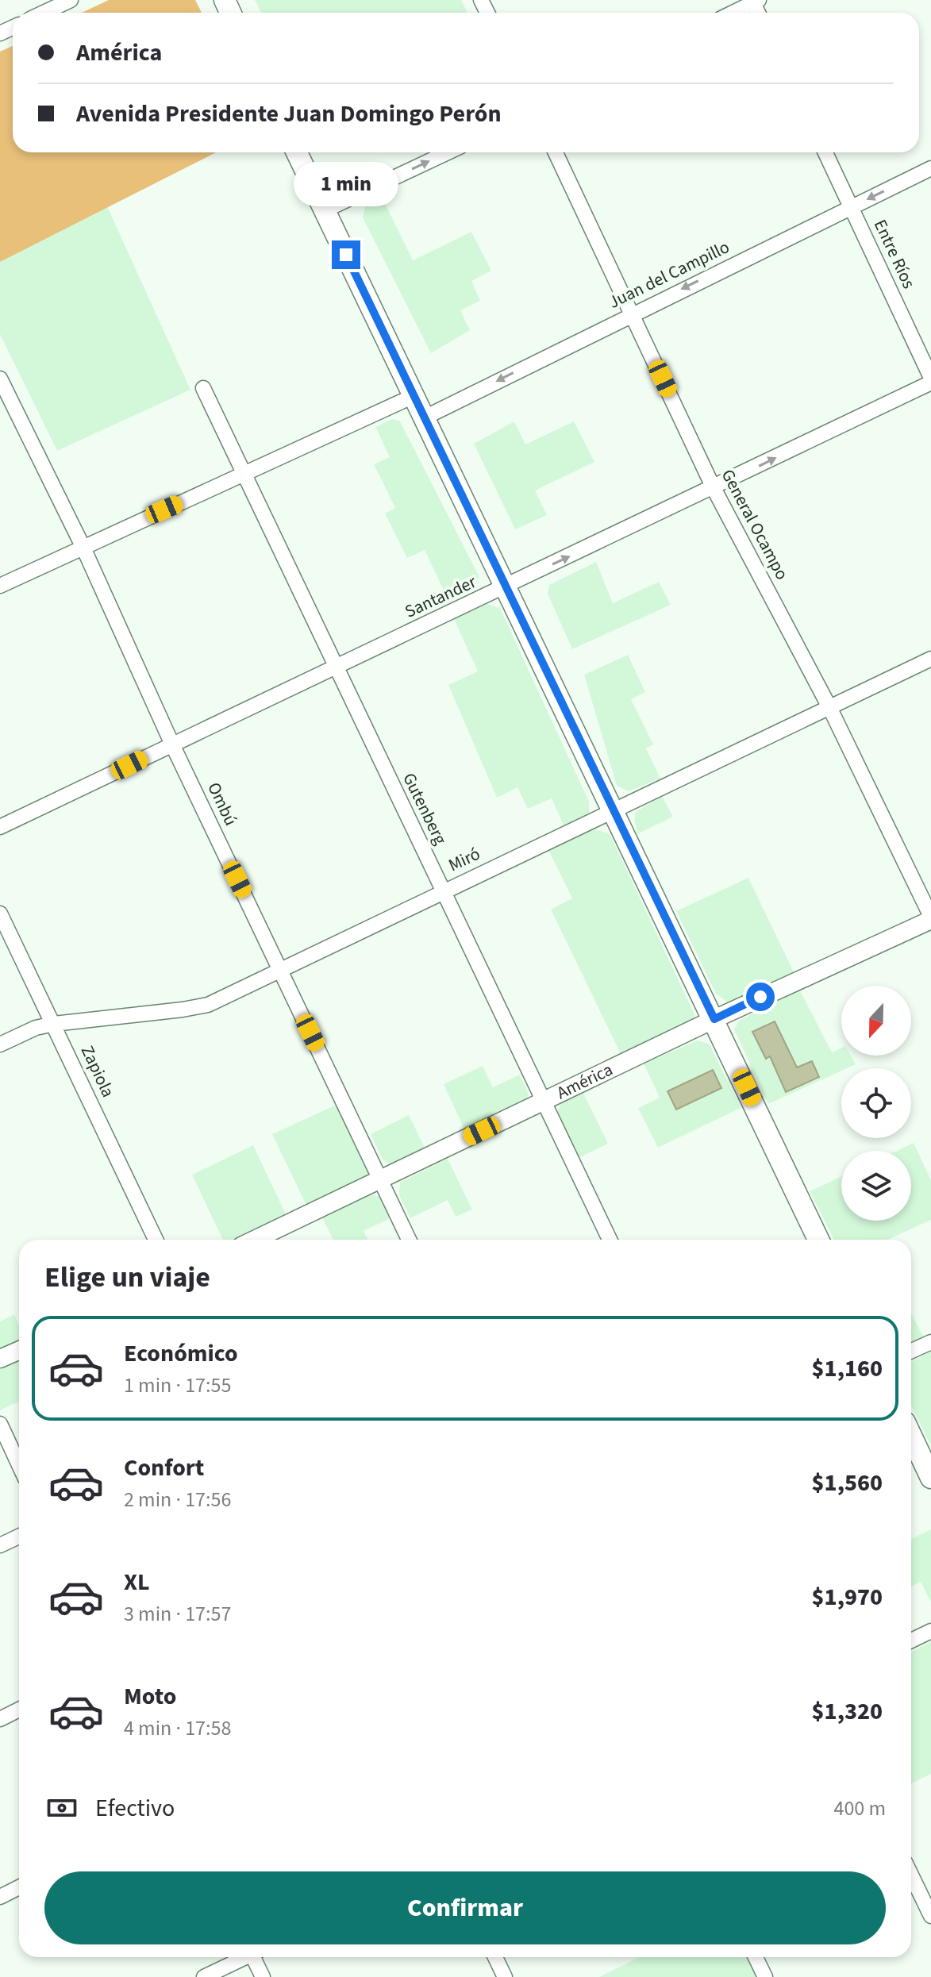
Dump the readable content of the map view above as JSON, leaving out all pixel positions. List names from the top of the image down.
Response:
{
  "streets": {
    "street": [
      "Entre Ríos",
      "Juan del Campillo",
      "General Ocampo",
      "Santander",
      "Ombú",
      "Gutenberg",
      "Miró",
      "Zapiola",
      "América"
    ]
  },
  "crossings": [
    ["Entre Ríos", "Juan del Campillo"],
    ["Juan del Campillo", "General Ocampo"],
    ["General Ocampo", "Santander"],
    ["General Ocampo", "Miró"],
    ["General Ocampo", "América"],
    ["Santander", "Ombú"],
    ["Santander", "Gutenberg"],
    ["Ombú", "Miró"],
    ["Ombú", "América"],
    ["Gutenberg", "Miró"],
    ["Gutenberg", "América"],
    ["Miró", "Zapiola"]
  ],
  "one_way": ["Juan del Campillo", "Santander"],
  "north": "bottom",
  "page": {
    "banner": ["América", "Avenida Presidente Juan Domingo Perón"],
    "bubble": "1 min",
    "heading": "Elige un viaje",
    "list": [
      {
        "name": "Económico",
        "note": "1 min · 17:55",
        "value": "$1,160"
      },
      {
        "name": "Confort",
        "note": "2 min · 17:56",
        "value": "$1,560"
      },
      {
        "name": "XL",
        "note": "3 min · 17:57",
        "value": "$1,970"
      },
      {
        "name": "Moto",
        "note": "4 min · 17:58",
        "value": "$1,320"
      }
    ],
    "pay": ["Efectivo", "400 m"],
    "buttons": "Confirmar"
  }
}
